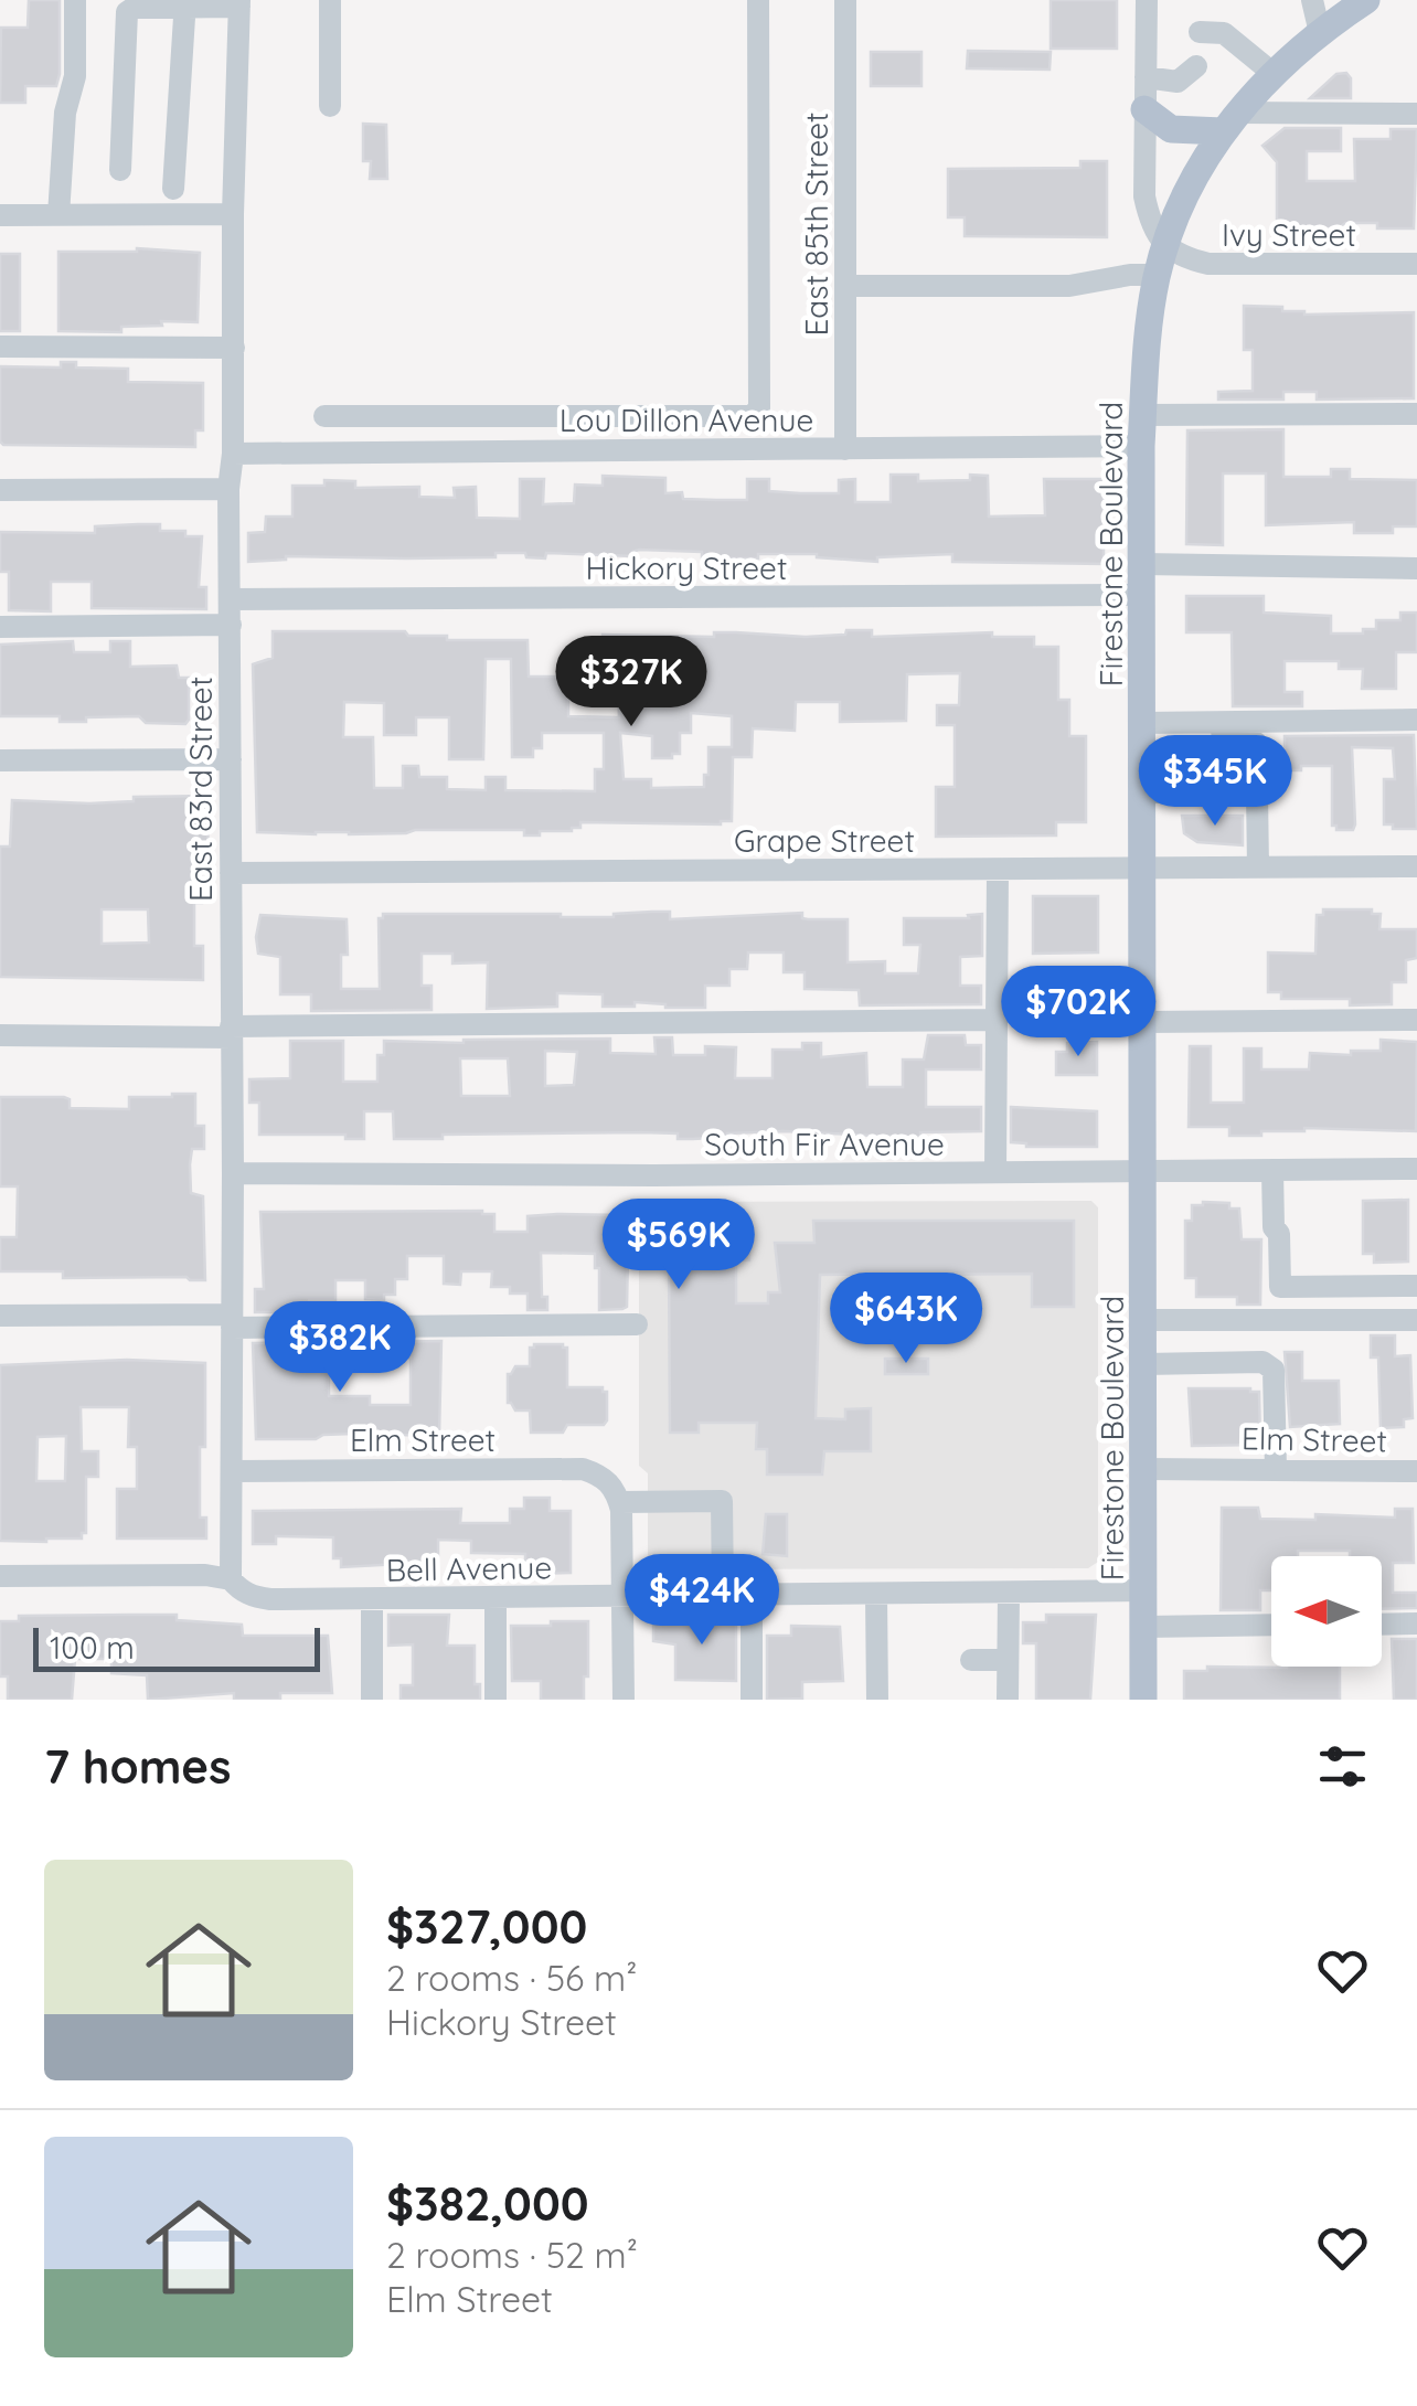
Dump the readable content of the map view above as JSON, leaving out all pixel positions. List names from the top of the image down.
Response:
{
  "streets": {
    "main road": ["Firestone Boulevard"],
    "street": [
      "East 85th Street",
      "Ivy Street",
      "Lou Dillon Avenue",
      "Hickory Street",
      "East 83rd Street",
      "Grape Street",
      "South Fir Avenue",
      "Elm Street",
      "Bell Avenue"
    ]
  },
  "crossings": [
    ["East 85th Street", "Lou Dillon Avenue"],
    ["Ivy Street", "Firestone Boulevard"],
    ["Lou Dillon Avenue", "Firestone Boulevard"],
    ["Lou Dillon Avenue", "East 83rd Street"],
    ["Firestone Boulevard", "Hickory Street"],
    ["Firestone Boulevard", "Grape Street"],
    ["Firestone Boulevard", "South Fir Avenue"],
    ["Firestone Boulevard", "Elm Street"],
    ["Firestone Boulevard", "Bell Avenue"],
    ["Hickory Street", "East 83rd Street"],
    ["East 83rd Street", "Grape Street"],
    ["East 83rd Street", "South Fir Avenue"],
    ["East 83rd Street", "Elm Street"],
    ["East 83rd Street", "Bell Avenue"],
    ["Elm Street", "Bell Avenue"]
  ],
  "scale_bar": "100 m",
  "north": "left",
  "page": {
    "price": [
      "$327K",
      "$345K",
      "$702K",
      "$569K",
      "$643K",
      "$382K",
      "$424K"
    ],
    "scale": "100 m",
    "heading": "7 homes",
    "list": [
      {
        "name": "$327,000",
        "note": "2 rooms · 56 m² · Hickory Street"
      },
      {
        "name": "$382,000",
        "note": "2 rooms · 52 m² · Elm Street"
      }
    ]
  }
}
